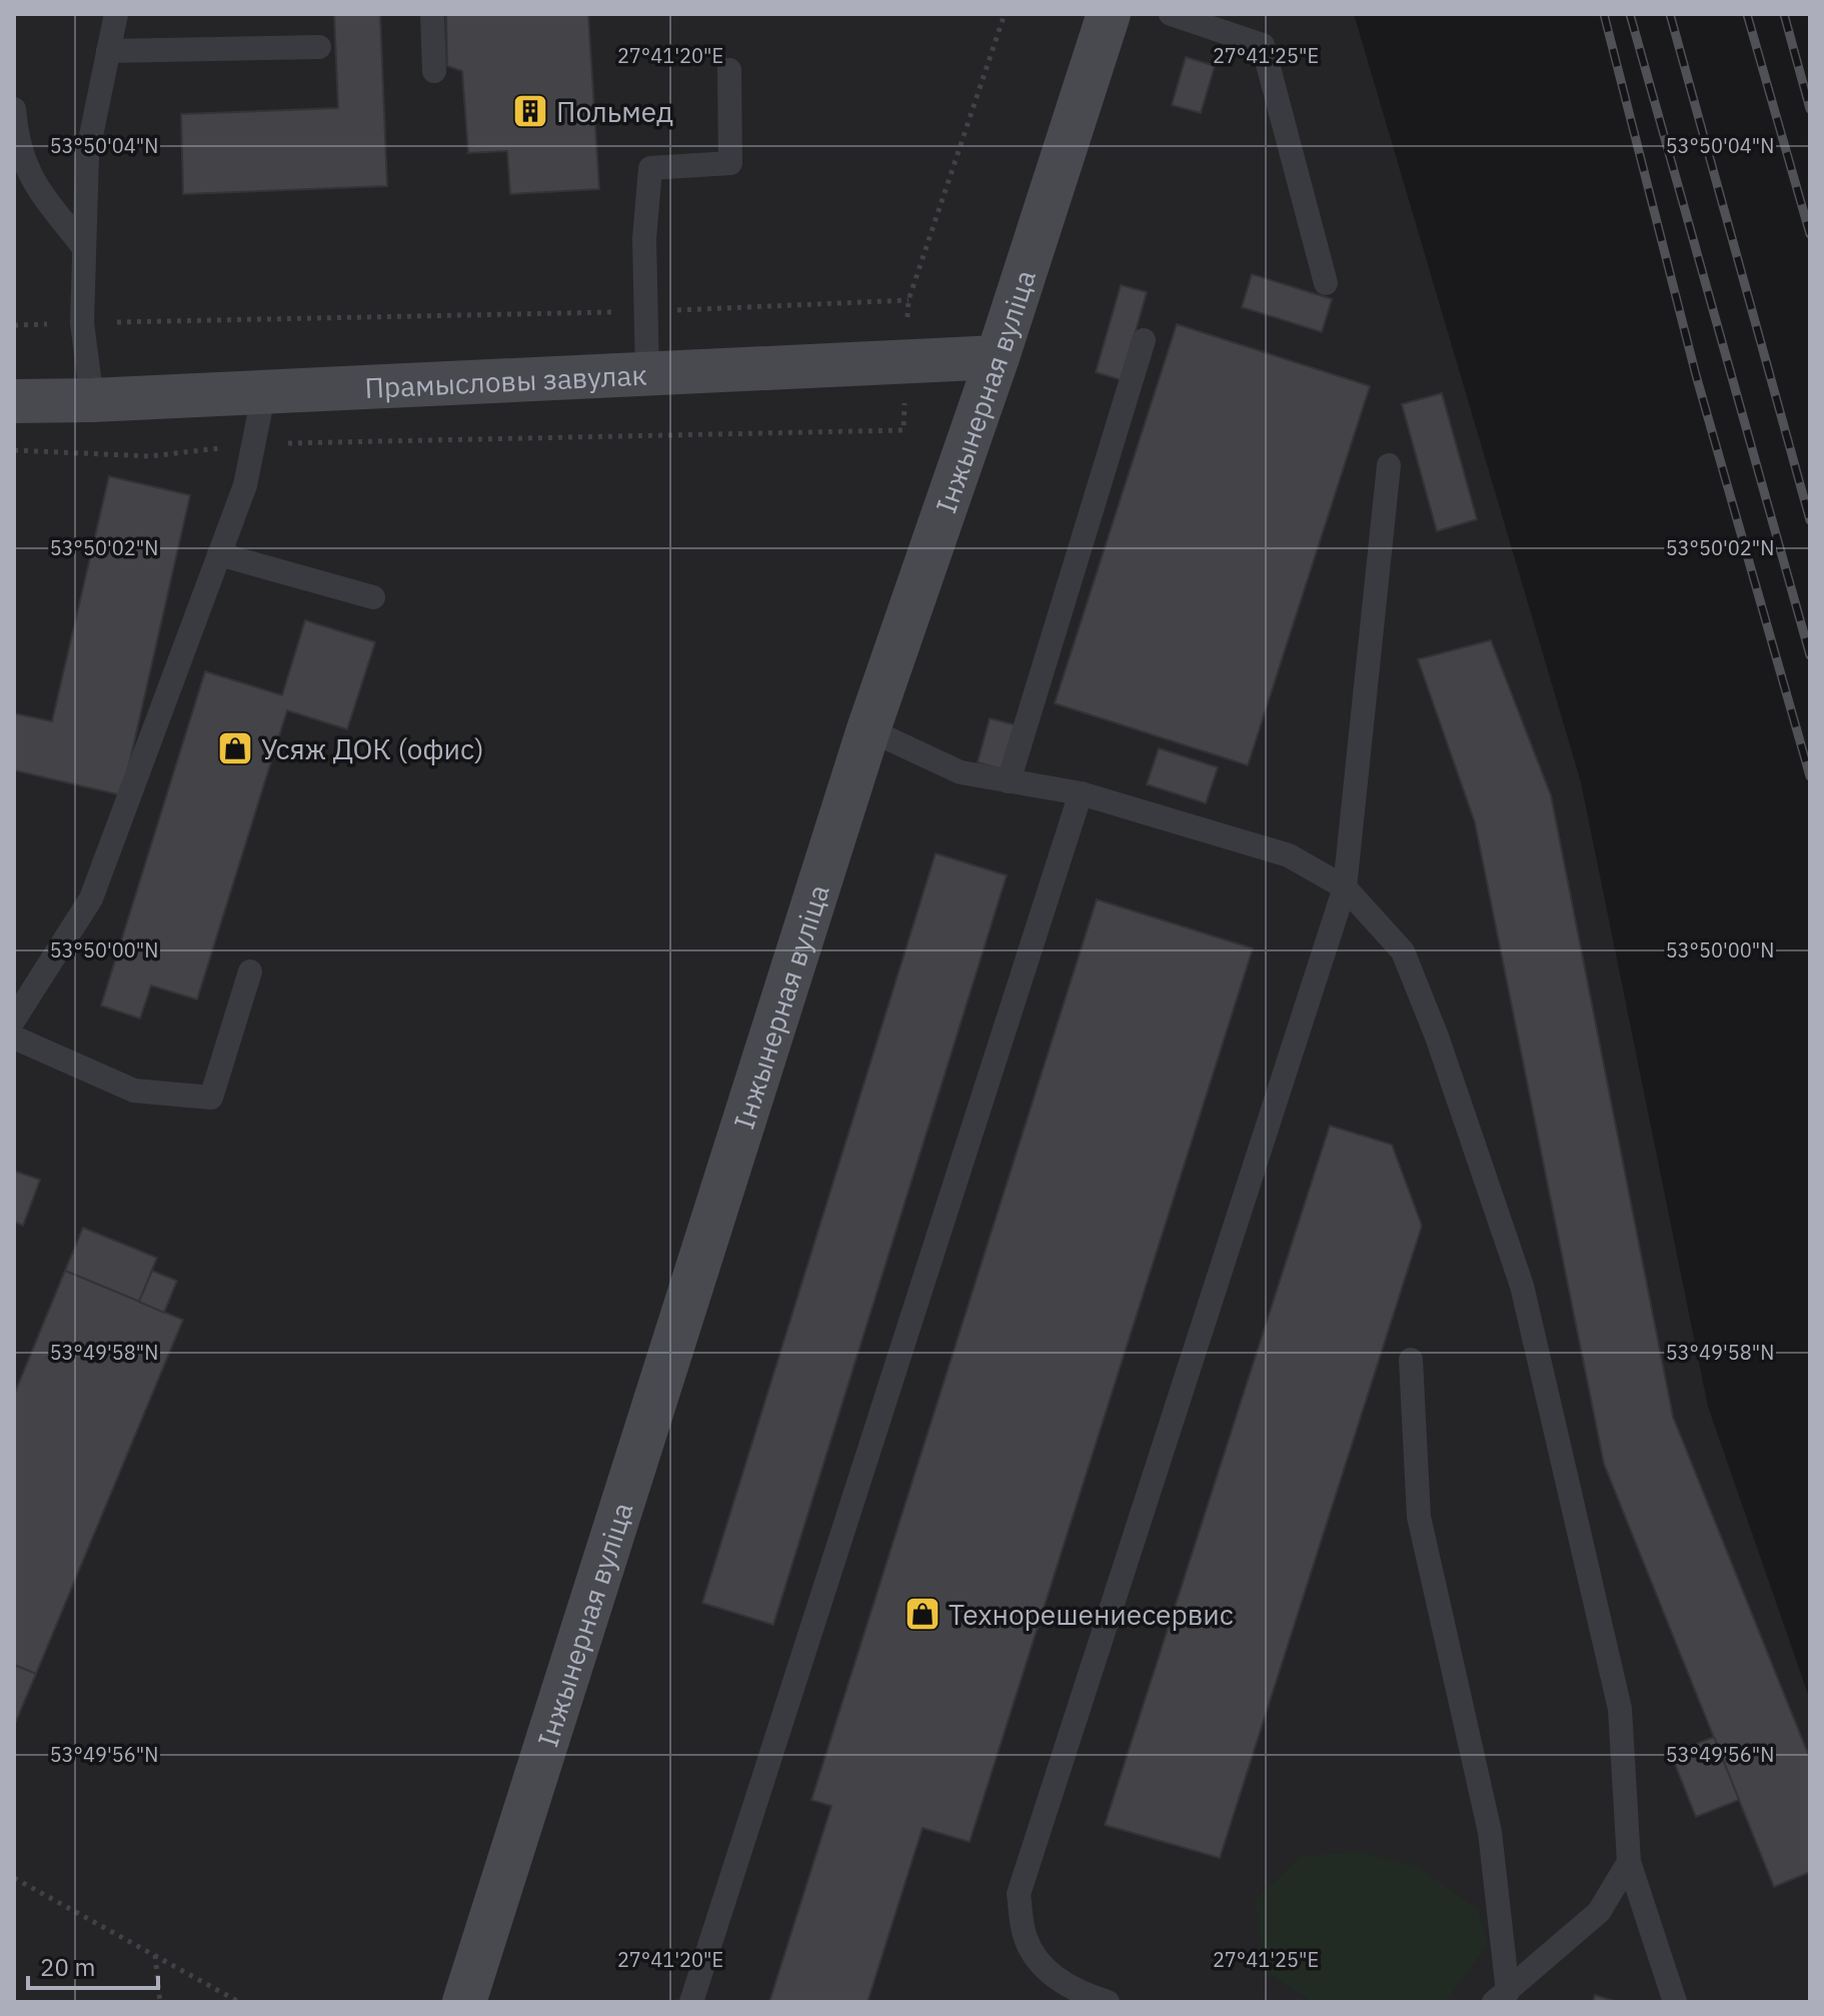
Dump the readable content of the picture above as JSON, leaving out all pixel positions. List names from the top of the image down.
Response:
{
  "streets": {
    "street": ["Прамысловы завулак", "Інжынерная вуліца"]
  },
  "crossings": [
    ["Прамысловы завулак", "Інжынерная вуліца"]
  ],
  "places": {
    "building": ["Польмед"],
    "shop": ["Усяж ДОК (офис)", "Технорешениесервис"]
  },
  "scale_bar": "20 m",
  "coordinates": [
    "27°41'20\"E",
    "27°41'25\"E",
    "53°50'04\"N",
    "53°50'02\"N",
    "53°50'00\"N",
    "53°49'58\"N",
    "53°49'56\"N"
  ]
}
